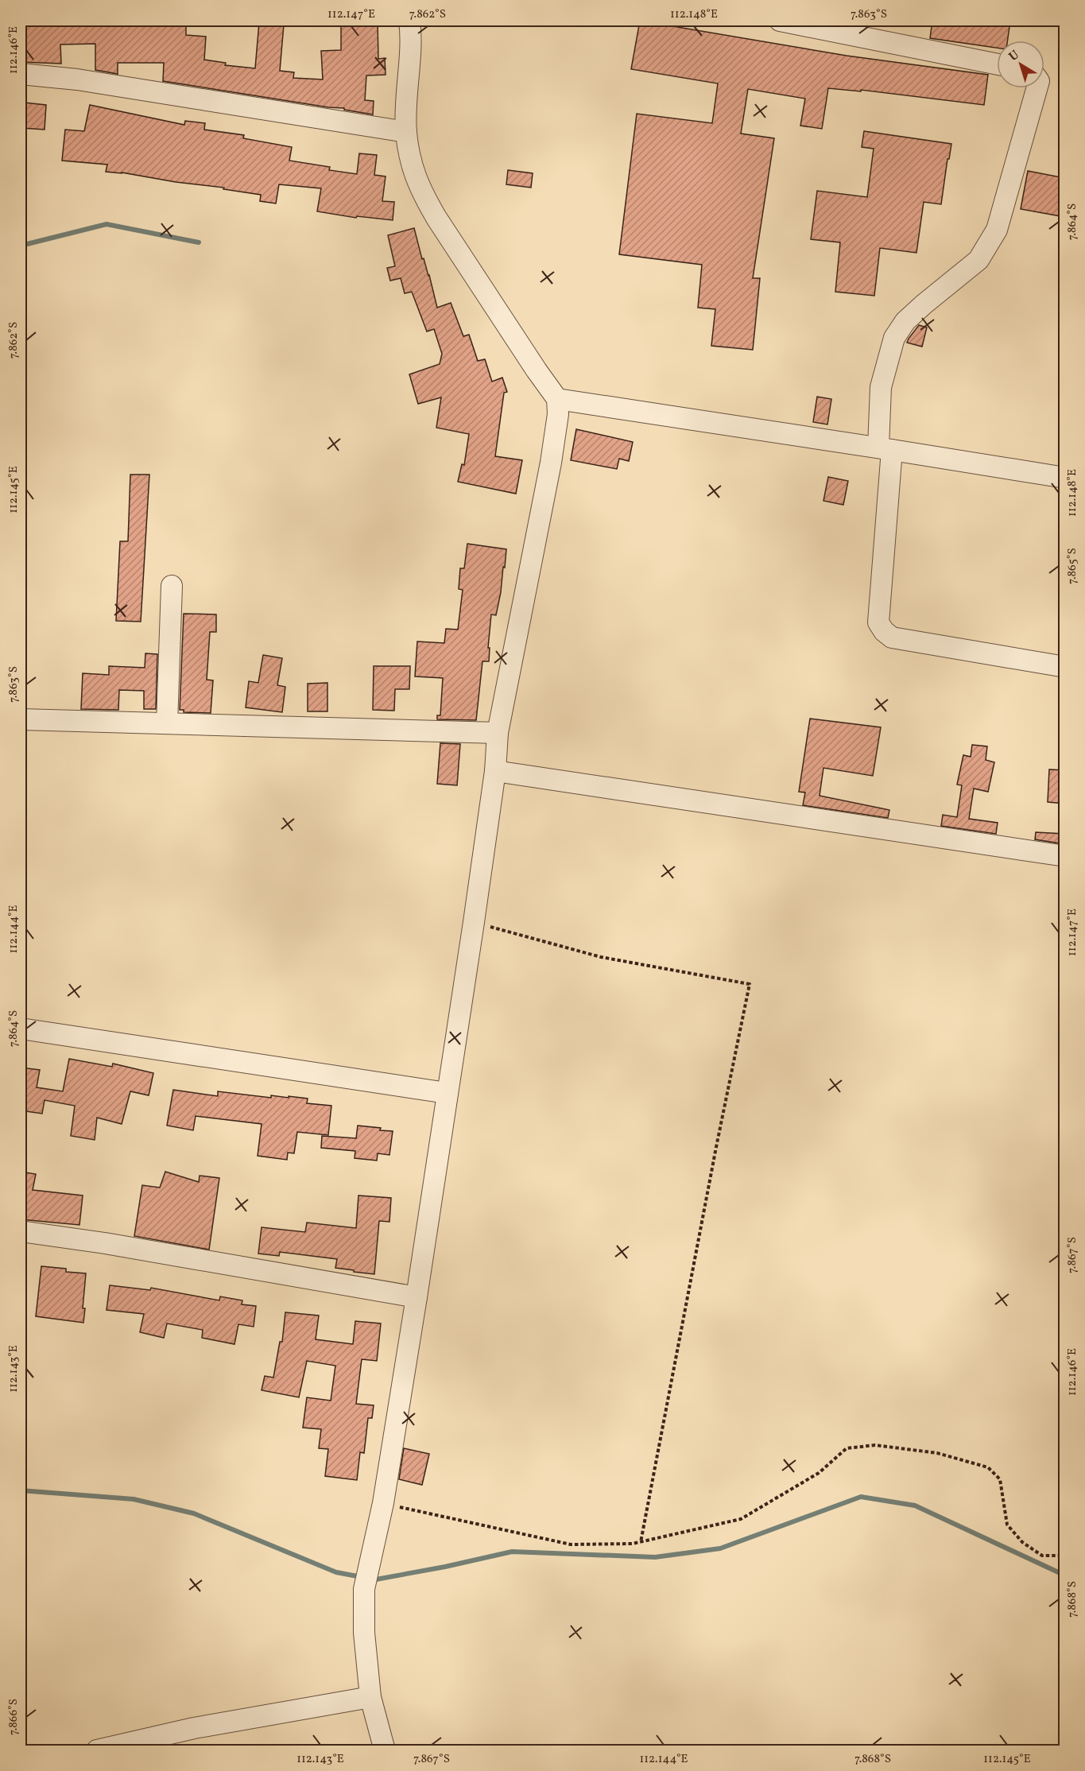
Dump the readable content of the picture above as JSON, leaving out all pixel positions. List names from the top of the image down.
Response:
{
  "north": "top left",
  "coordinates": [
    "112.147°E",
    "7.862°S",
    "112.148°E",
    "7.863°S",
    "112.146°E",
    "7.864°S",
    "112.145°E",
    "7.865°S",
    "112.144°E",
    "7.867°S",
    "112.143°E",
    "7.868°S",
    "7.866°S"
  ]
}
